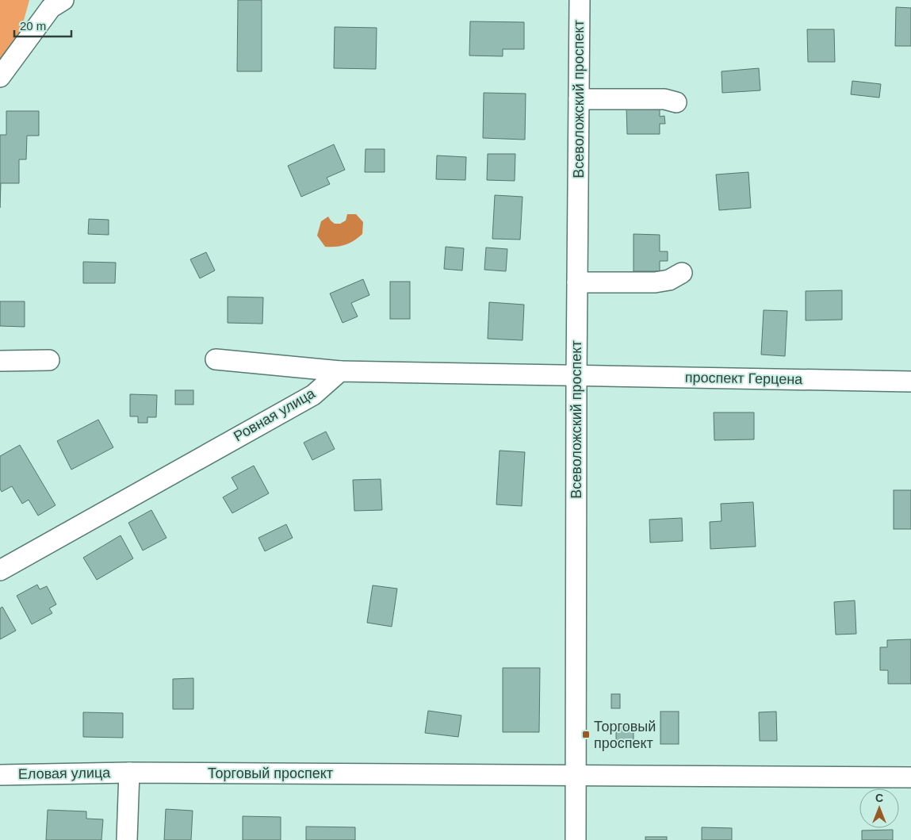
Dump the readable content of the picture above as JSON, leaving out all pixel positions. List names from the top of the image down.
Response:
{
  "streets": {
    "street": [
      "Всеволожский проспект",
      "проспект Герцена",
      "Ровная улица",
      "Еловая улица",
      "Торговый проспект"
    ]
  },
  "crossings": [
    ["Всеволожский проспект", "проспект Герцена"],
    ["Всеволожский проспект", "Торговый проспект"],
    ["Еловая улица", "Торговый проспект"]
  ],
  "places": {
    "transit": ["Торговый проспект"]
  },
  "scale_bar": "20 m",
  "north": "top"
}
